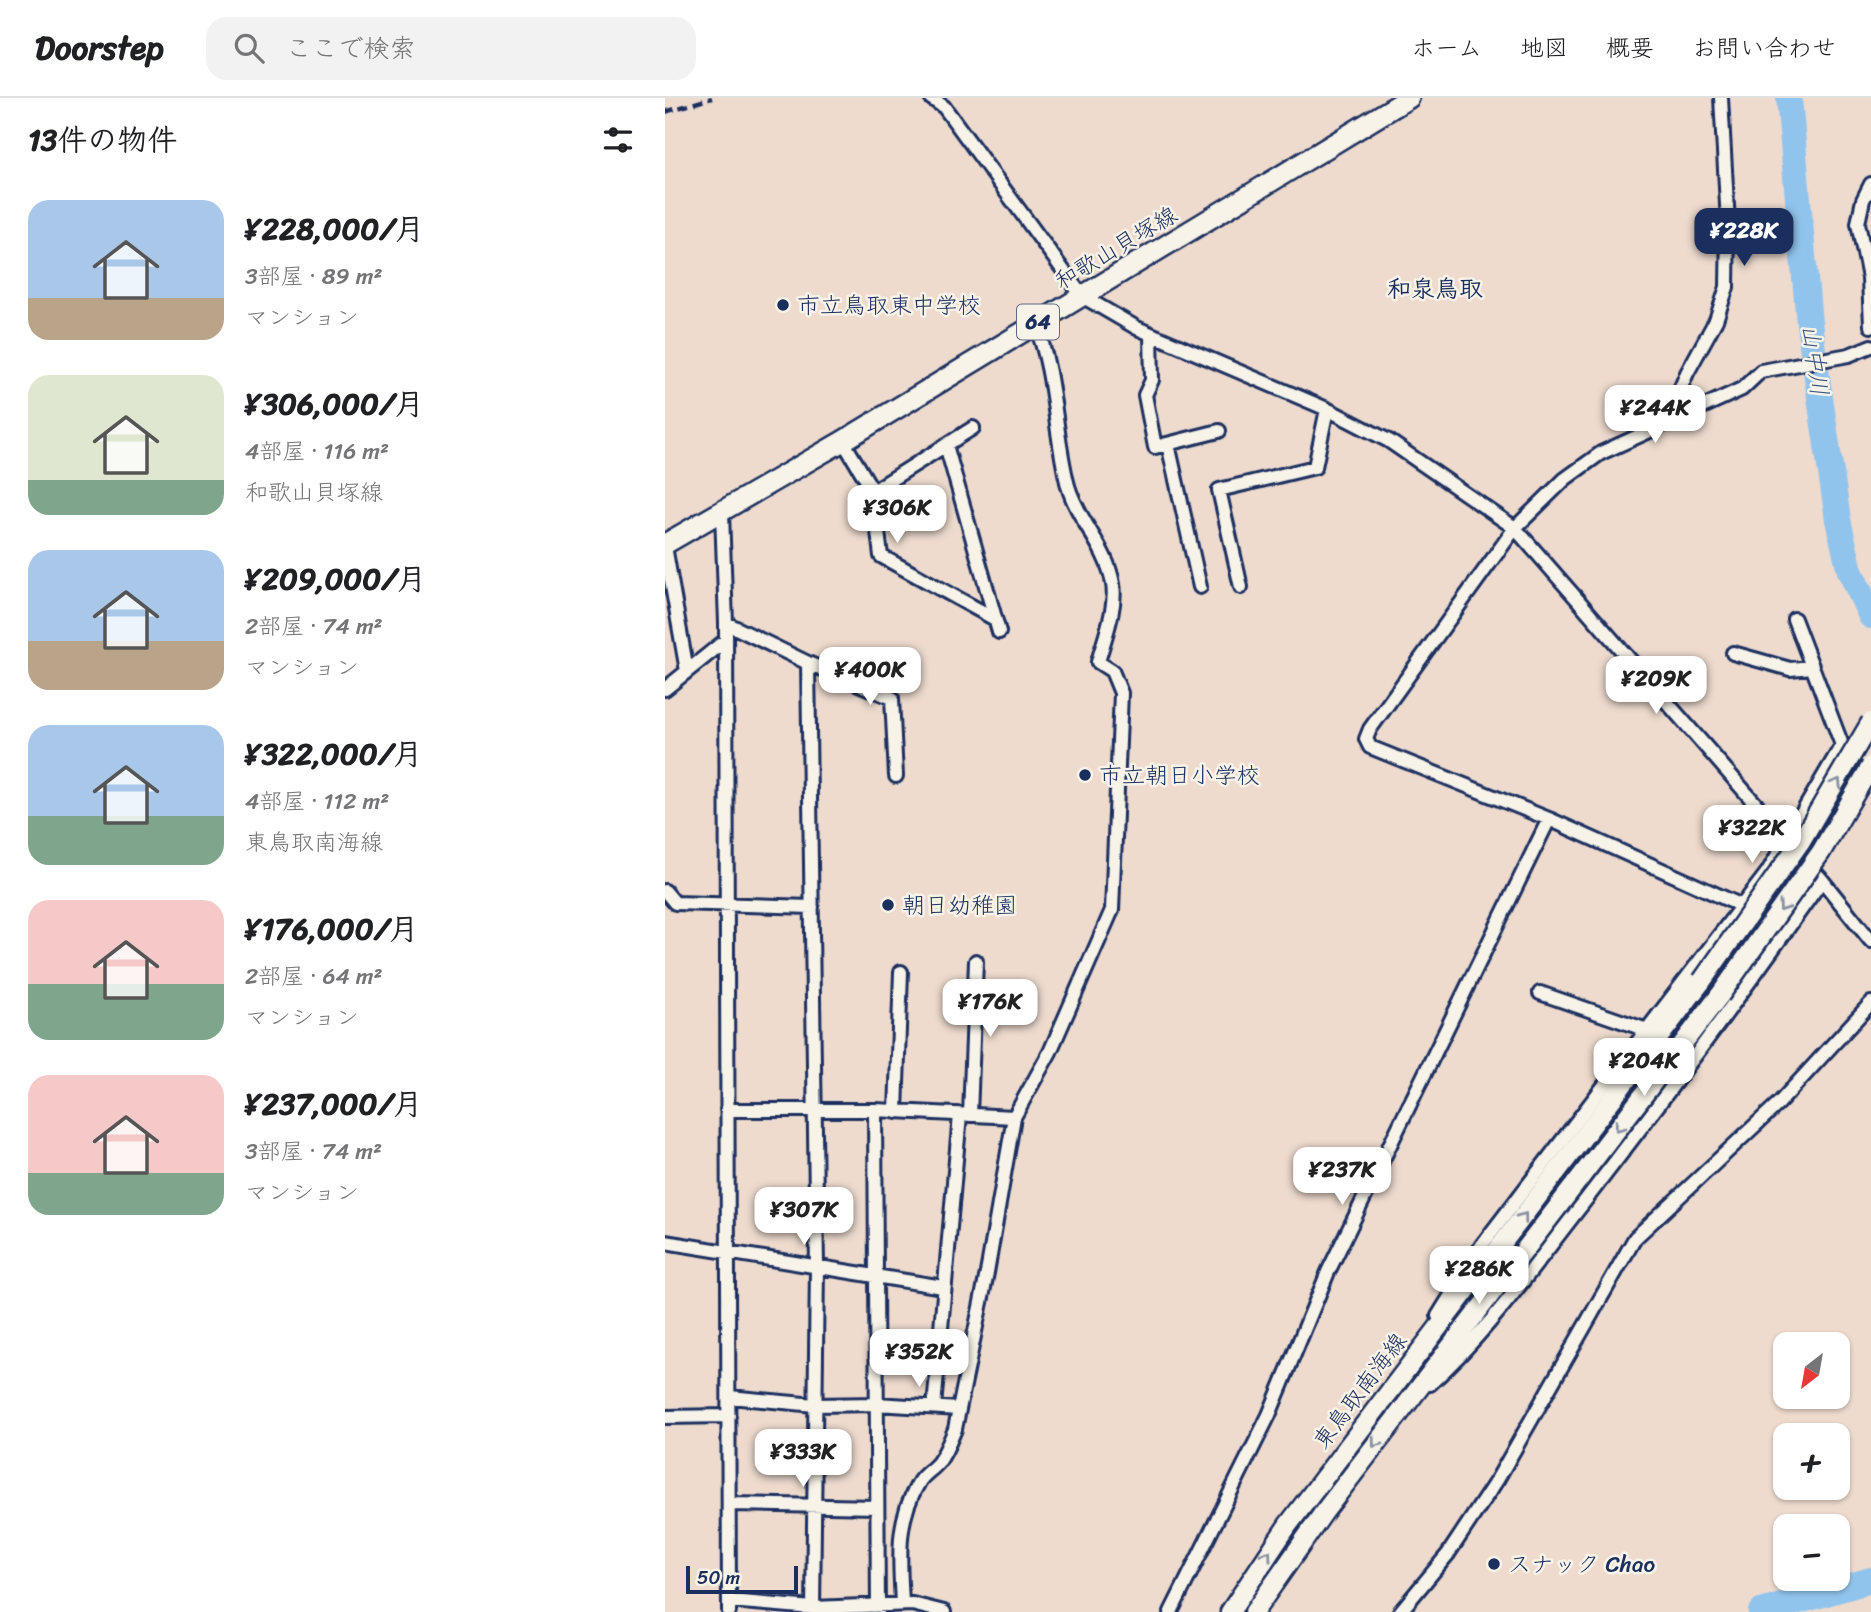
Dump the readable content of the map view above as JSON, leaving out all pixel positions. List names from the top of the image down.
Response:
{
  "streets": {
    "main road": ["和歌山貝塚線", "64", "東鳥取南海線"]
  },
  "districts": ["和泉鳥取"],
  "water": ["山中川"],
  "places": [
    "市立鳥取東中学校",
    "市立朝日小学校",
    "朝日幼稚園",
    "スナック Chao"
  ],
  "scale_bar": "50 m",
  "north": "bottom left",
  "page": {
    "header": "Doorstep",
    "search": "ここで検索",
    "nav": [
      "ホーム",
      "地図",
      "概要",
      "お問い合わせ"
    ],
    "heading": "13件の物件",
    "list": [
      {
        "name": "¥228,000/月",
        "note": "3部屋 · 89 m² · マンション"
      },
      {
        "name": "¥306,000/月",
        "note": "4部屋 · 116 m² · 和歌山貝塚線"
      },
      {
        "name": "¥209,000/月",
        "note": "2部屋 · 74 m² · マンション"
      },
      {
        "name": "¥322,000/月",
        "note": "4部屋 · 112 m² · 東鳥取南海線"
      },
      {
        "name": "¥176,000/月",
        "note": "2部屋 · 64 m² · マンション"
      },
      {
        "name": "¥237,000/月",
        "note": "3部屋 · 74 m² · マンション"
      }
    ],
    "price": [
      "¥228K",
      "¥244K",
      "¥306K",
      "¥400K",
      "¥209K",
      "¥322K",
      "¥176K",
      "¥204K",
      "¥237K",
      "¥307K",
      "¥286K",
      "¥352K",
      "¥333K"
    ],
    "map_buttons": ["+", "−"],
    "scale": "50 m"
  }
}
